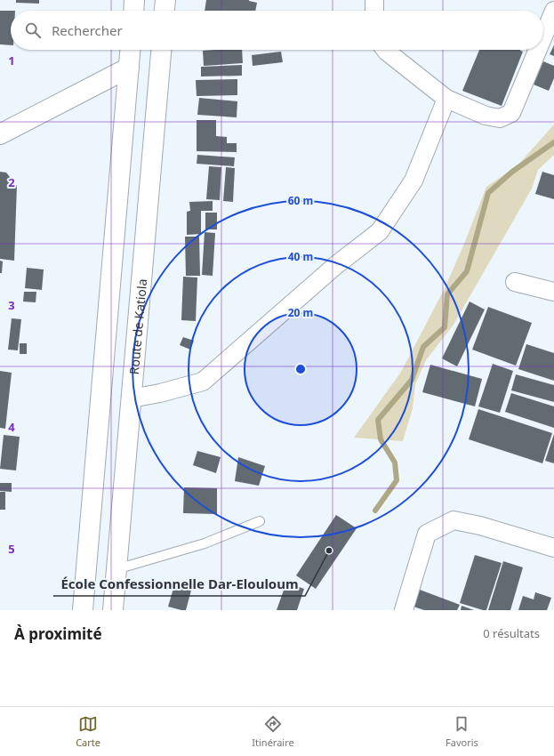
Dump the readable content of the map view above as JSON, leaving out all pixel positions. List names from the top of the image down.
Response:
{
  "streets": {
    "main road": ["Route de Katiola"]
  },
  "places": ["École Confessionnelle Dar-Elouloum"],
  "page": {
    "search": "Rechercher",
    "heading": ["À proximité", "0 résultats"],
    "nav": ["Carte", "Itinéraire", "Favoris"]
  },
  "grid": {
    "rows": [
      "1",
      "2",
      "3",
      "4",
      "5"
    ]
  },
  "rings": ["60 m", "40 m", "20 m"]
}
